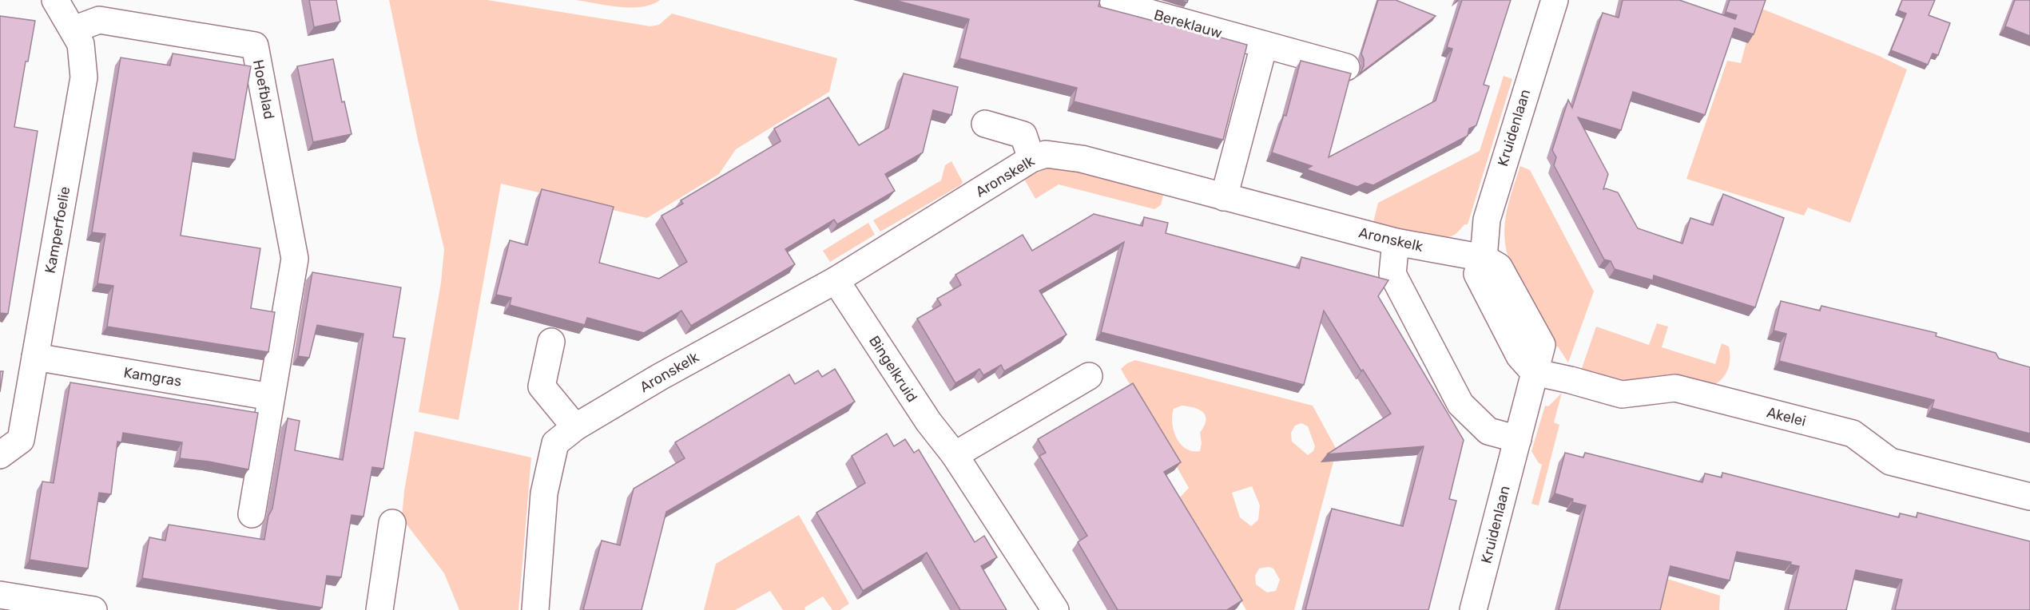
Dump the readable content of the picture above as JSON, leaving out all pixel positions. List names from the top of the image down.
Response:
{
  "streets": {
    "street": [
      "Bereklauw",
      "Hoefblad",
      "Kruidenlaan",
      "Aronskelk",
      "Kamperfoelie",
      "Bingelkruid",
      "Kamgras",
      "Akelei"
    ]
  },
  "crossings": [
    ["Hoefblad", "Kamperfoelie"],
    ["Hoefblad", "Kamgras"],
    ["Kruidenlaan", "Aronskelk"],
    ["Kruidenlaan", "Akelei"],
    ["Aronskelk", "Bingelkruid"],
    ["Kamperfoelie", "Kamgras"]
  ]
}
